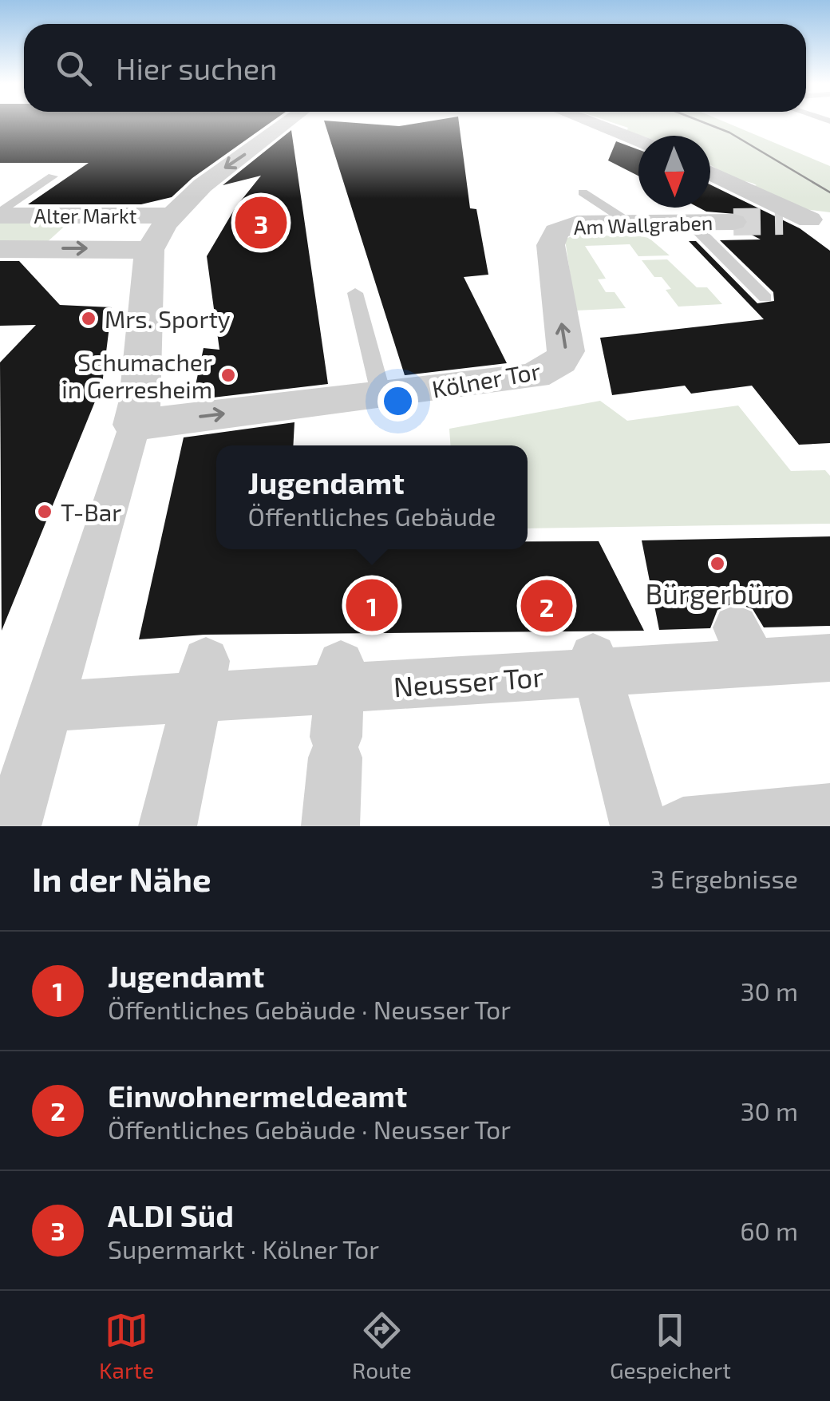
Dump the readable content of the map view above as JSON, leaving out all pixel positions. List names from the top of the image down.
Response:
{
  "streets": {
    "street": [
      "Alter Markt",
      "Am Wallgraben",
      "Kölner Tor",
      "Neusser Tor"
    ]
  },
  "crossings": [
    ["Am Wallgraben", "Kölner Tor"]
  ],
  "one_way": ["Kölner Tor"],
  "places": [
    "Mrs. Sporty",
    "Schumacher in Gerresheim",
    "T-Bar",
    "Bürgerbüro"
  ],
  "north": "bottom",
  "page": {
    "search": "Hier suchen",
    "pins": ["3", "1", "2"],
    "popup": ["Jugendamt", "Öffentliches Gebäude"],
    "heading": ["In der Nähe", "3 Ergebnisse"],
    "list": [
      {
        "mark": "1",
        "name": "Jugendamt",
        "note": "Öffentliches Gebäude · Neusser Tor",
        "value": "30 m"
      },
      {
        "mark": "2",
        "name": "Einwohnermeldeamt",
        "note": "Öffentliches Gebäude · Neusser Tor",
        "value": "30 m"
      },
      {
        "mark": "3",
        "name": "ALDI Süd",
        "note": "Supermarkt · Kölner Tor",
        "value": "60 m"
      }
    ],
    "nav": ["Karte", "Route", "Gespeichert"]
  }
}
